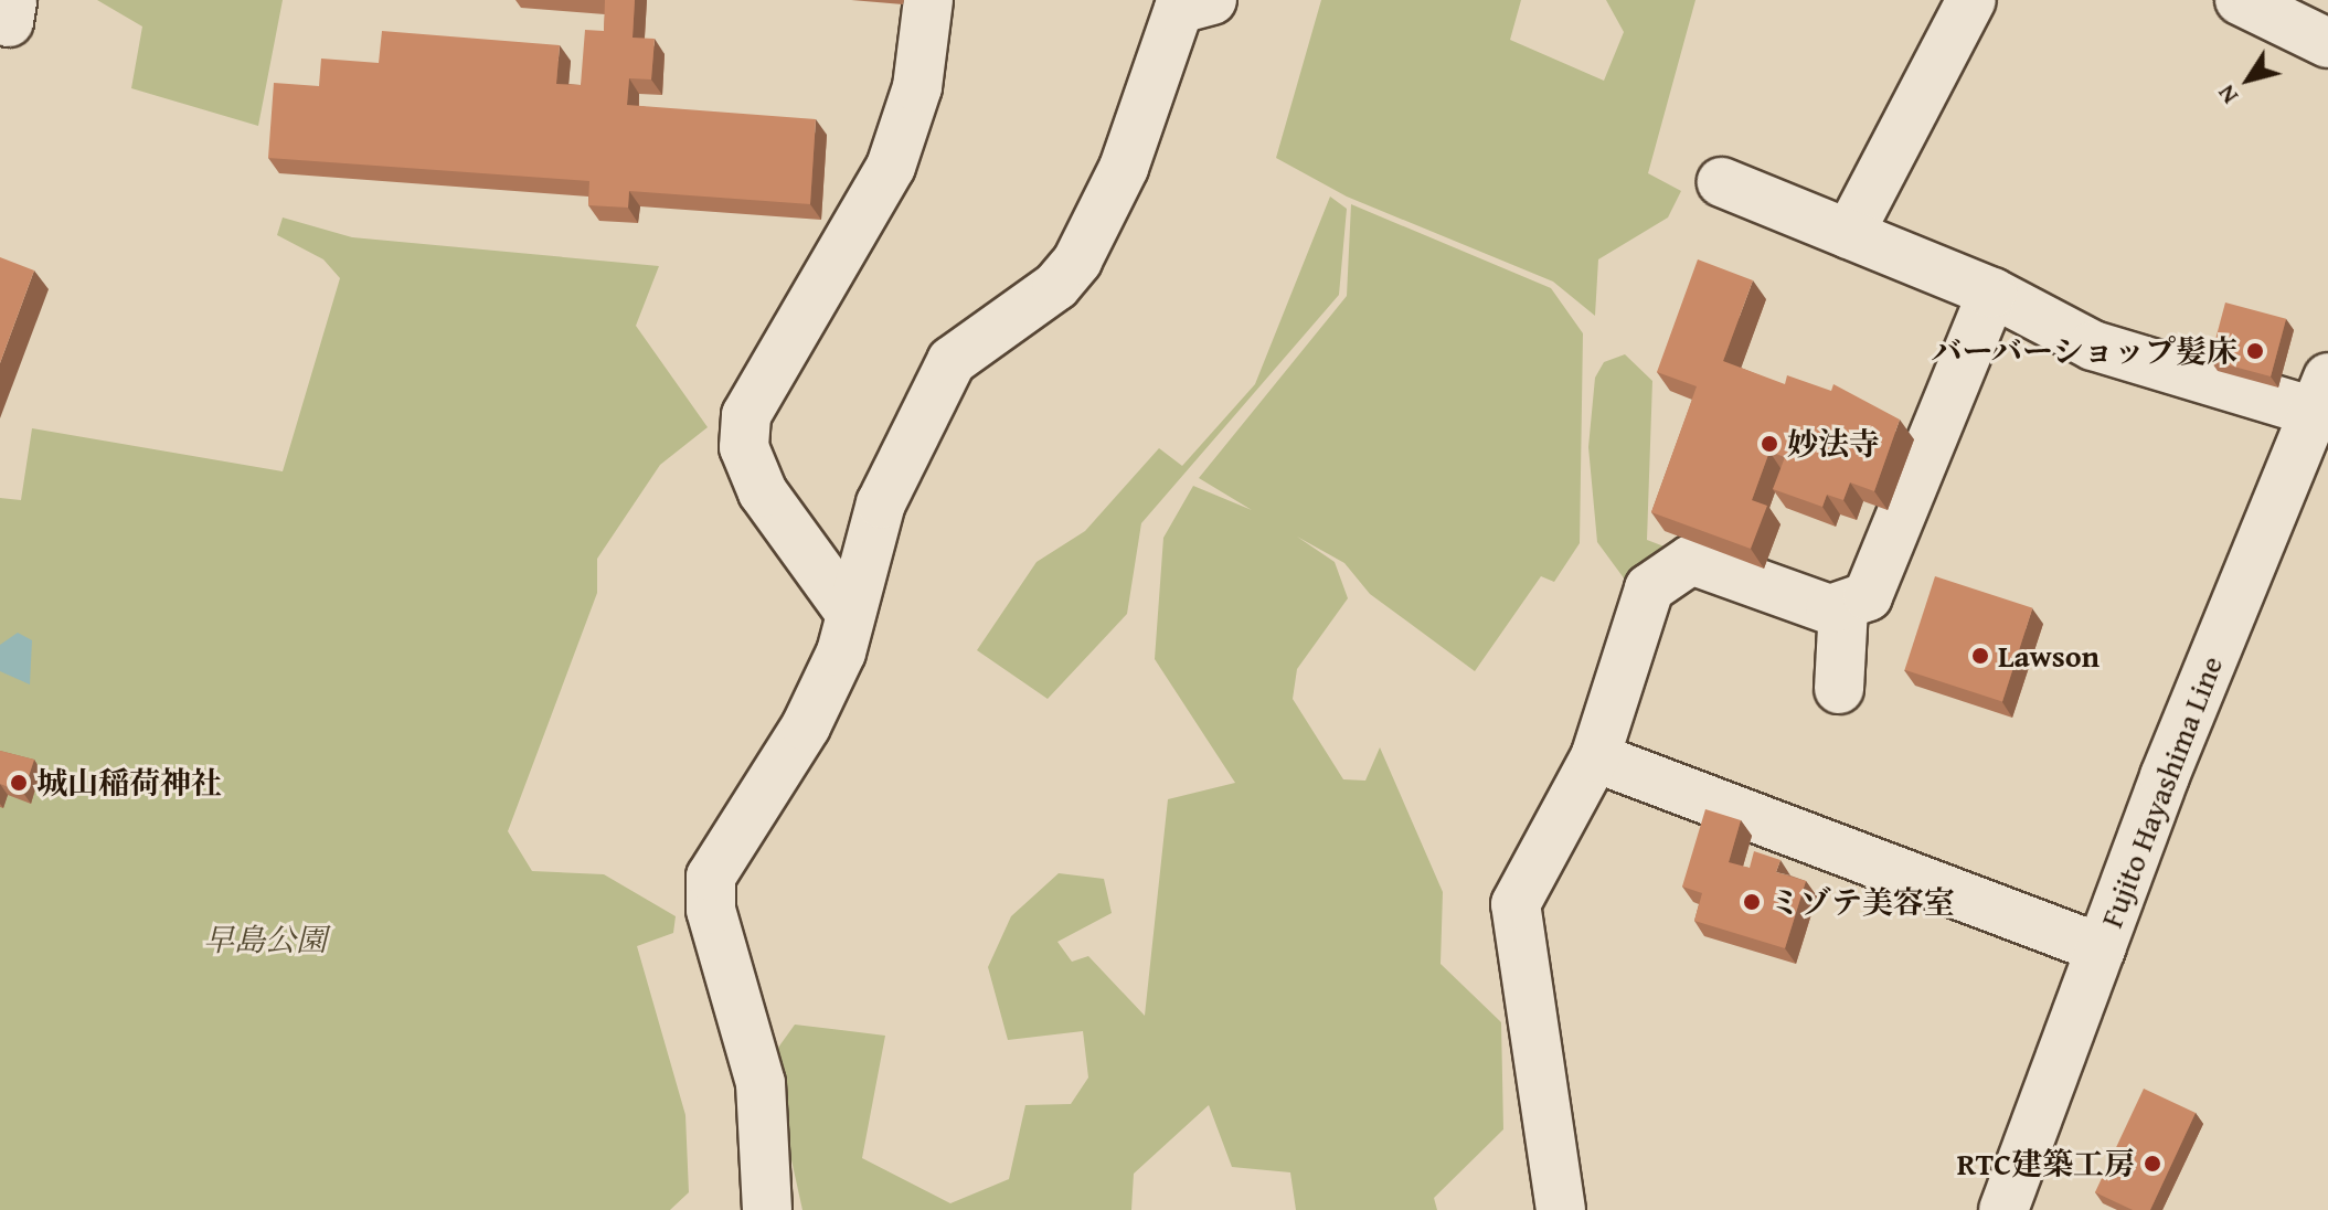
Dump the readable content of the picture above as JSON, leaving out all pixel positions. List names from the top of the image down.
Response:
{
  "streets": {
    "street": ["Fujito Hayashima Line"]
  },
  "parks": ["早島公園"],
  "places": [
    "バーバーショップ髪床",
    "妙法寺",
    "Lawson",
    "城山稲荷神社",
    "ミゾテ美容室",
    "RTC建築工房"
  ],
  "north": "bottom left"
}
